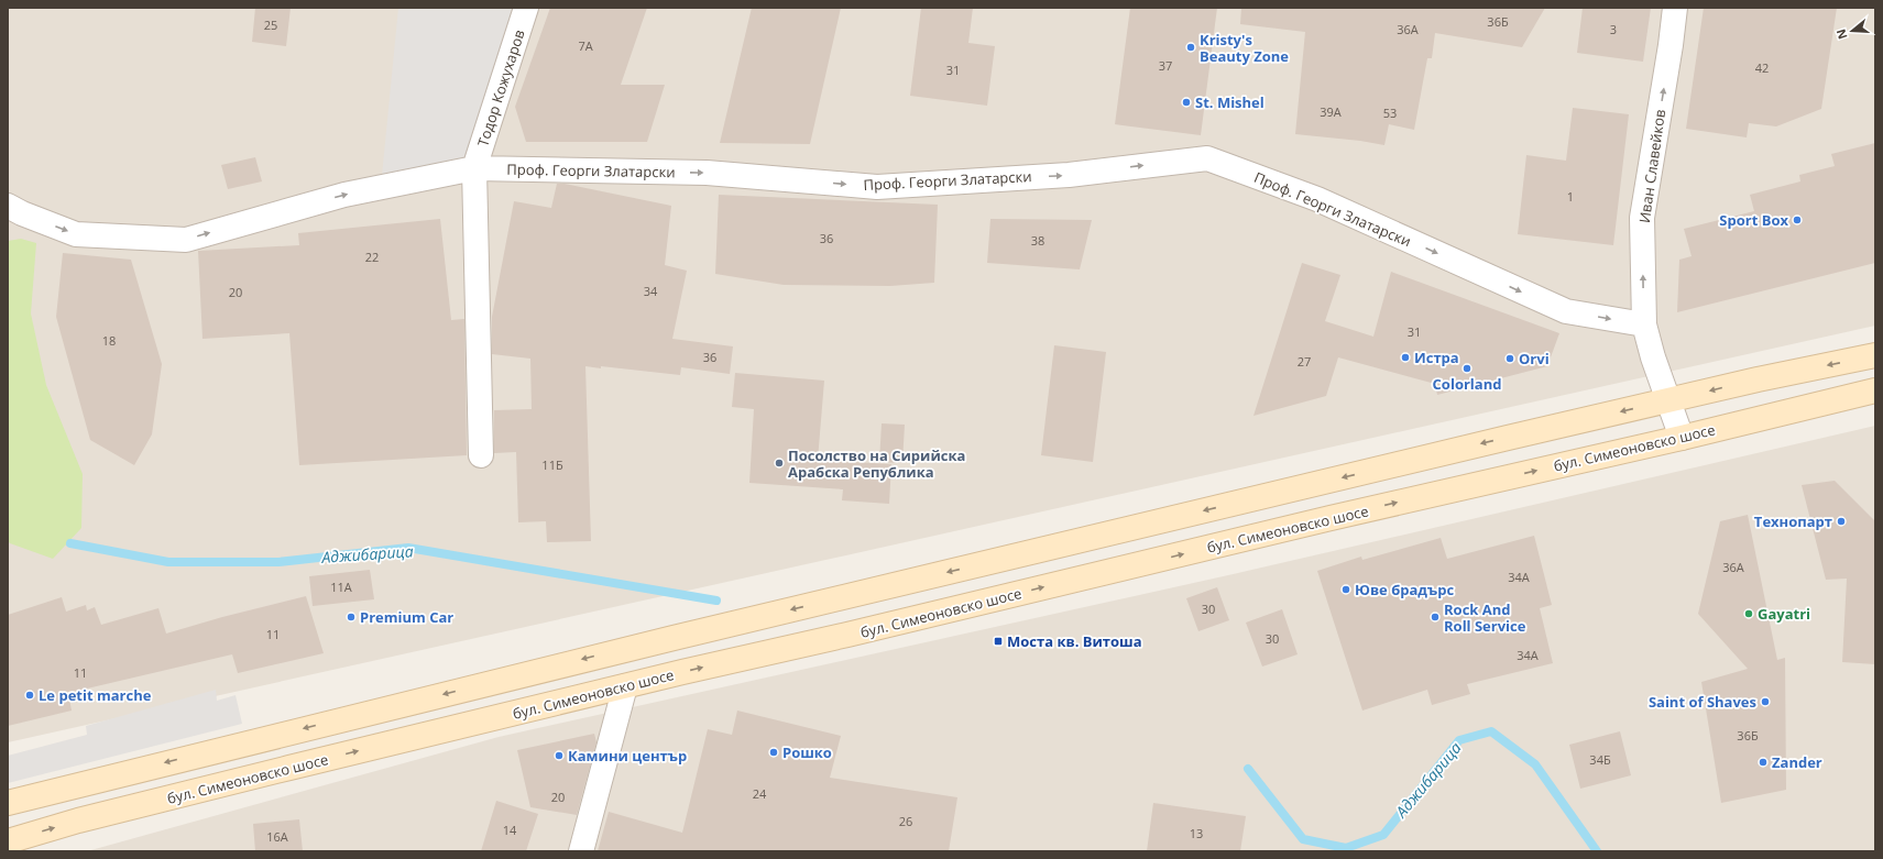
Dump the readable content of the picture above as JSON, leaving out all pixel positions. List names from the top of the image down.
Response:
{
  "streets": {
    "main road": ["бул. Симеоновско шосе"],
    "street": ["Тодор Кожухаров", "Иван Славейков", "Проф. Георги Златарски"]
  },
  "crossings": [
    ["Тодор Кожухаров", "Проф. Георги Златарски"],
    ["Иван Славейков", "Проф. Георги Златарски"]
  ],
  "one_way": ["Иван Славейков", "Проф. Георги Златарски"],
  "water": ["Аджибарица"],
  "places": {
    "other": [
      "Kristy's Beauty Zone",
      "St. Mishel",
      "Sport Box",
      "Истра",
      "Orvi",
      "Colorland",
      "Посолство на Сирийска Арабска Република",
      "Технопарт",
      "Юве брадърс",
      "Gayatri",
      "Premium Car",
      "Rock And Roll Service",
      "Le petit marche",
      "Saint of Shaves",
      "Рошко",
      "Камини център",
      "Zander"
    ],
    "transit": ["Моста кв. Витоша"]
  },
  "house_numbers": [
    "36Б",
    "25",
    "36А",
    "3",
    "7А",
    "37",
    "42",
    "31",
    "39А",
    "53",
    "1",
    "36",
    "38",
    "22",
    "34",
    "20",
    "31",
    "18",
    "36",
    "27",
    "11Б",
    "36А",
    "34А",
    "11А",
    "30",
    "11",
    "30",
    "34А",
    "11",
    "36Б",
    "34Б",
    "24",
    "20",
    "26",
    "14",
    "13",
    "16А"
  ],
  "north": "left"
}
